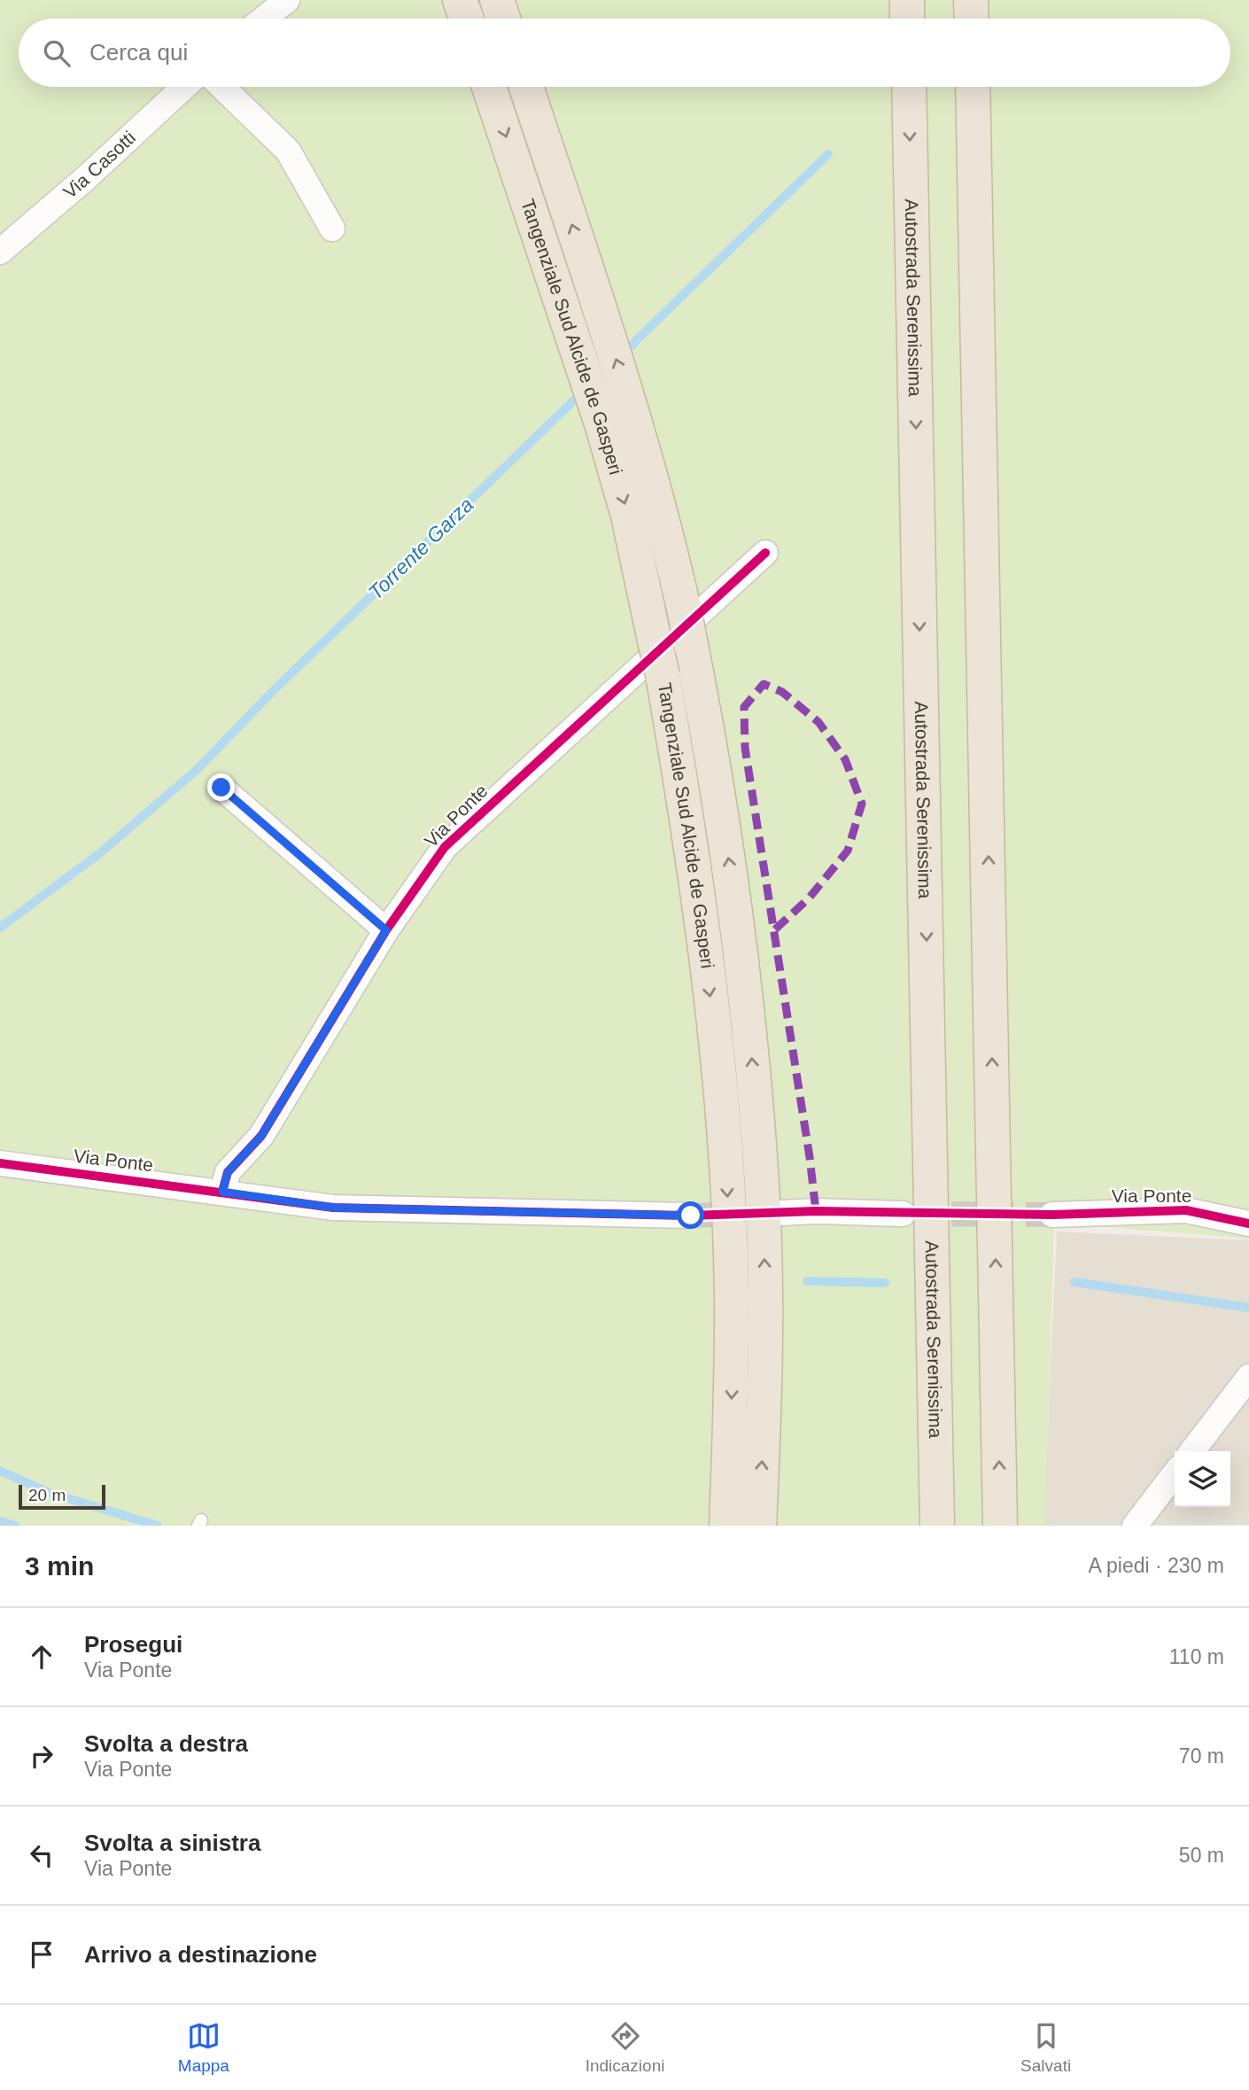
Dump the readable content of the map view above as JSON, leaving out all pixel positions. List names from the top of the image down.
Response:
{
  "streets": {
    "highway": ["Autostrada Serenissima", "Tangenziale Sud Alcide de Gasperi"],
    "street": ["Via Casotti", "Via Ponte"]
  },
  "water": ["Torrente Garza"],
  "scale_bar": "20 m",
  "page": {
    "search": "Cerca qui",
    "scale": "20 m",
    "heading": ["3 min", "A piedi · 230 m"],
    "list": [
      ["Prosegui", "Via Ponte", "110 m"],
      ["Svolta a destra", "Via Ponte", "70 m"],
      ["Svolta a sinistra", "Via Ponte", "50 m"],
      "Arrivo a destinazione"
    ],
    "nav": ["Mappa", "Indicazioni", "Salvati"]
  }
}
